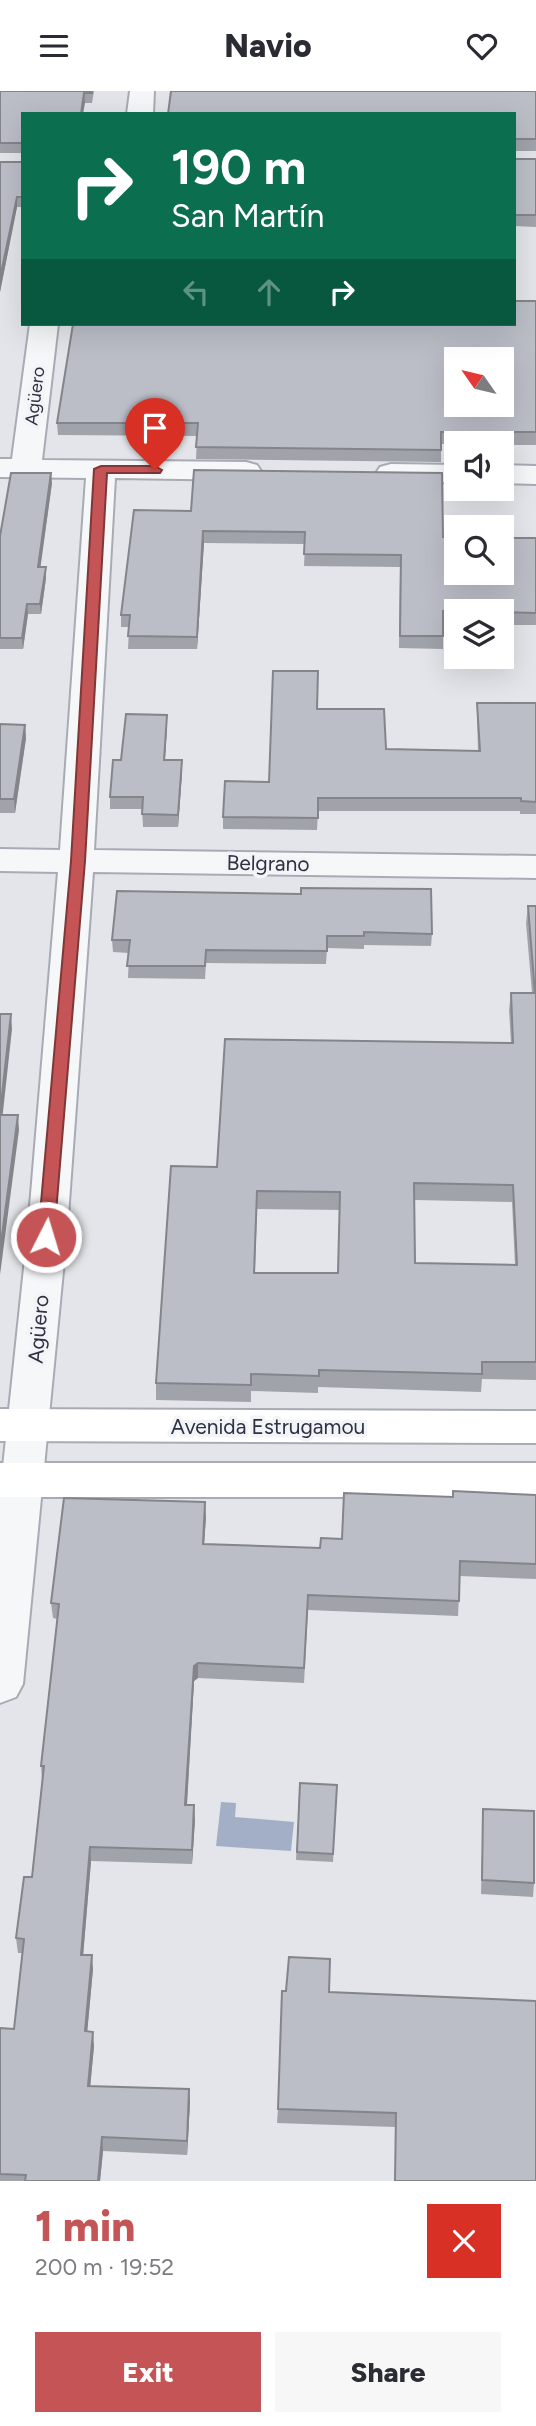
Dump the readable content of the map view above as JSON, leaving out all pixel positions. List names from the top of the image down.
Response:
{
  "streets": {
    "main road": ["Avenida Estrugamou"],
    "street": ["Agüero", "Belgrano"]
  },
  "crossings": [
    ["Agüero", "Belgrano"],
    ["Agüero", "Avenida Estrugamou"]
  ],
  "north": "top left",
  "page": {
    "header": "Navio",
    "turn": ["190 m", "San Martín"],
    "heading": ["1 min", "200 m · 19:52"],
    "buttons": ["Exit", "Share"]
  }
}
